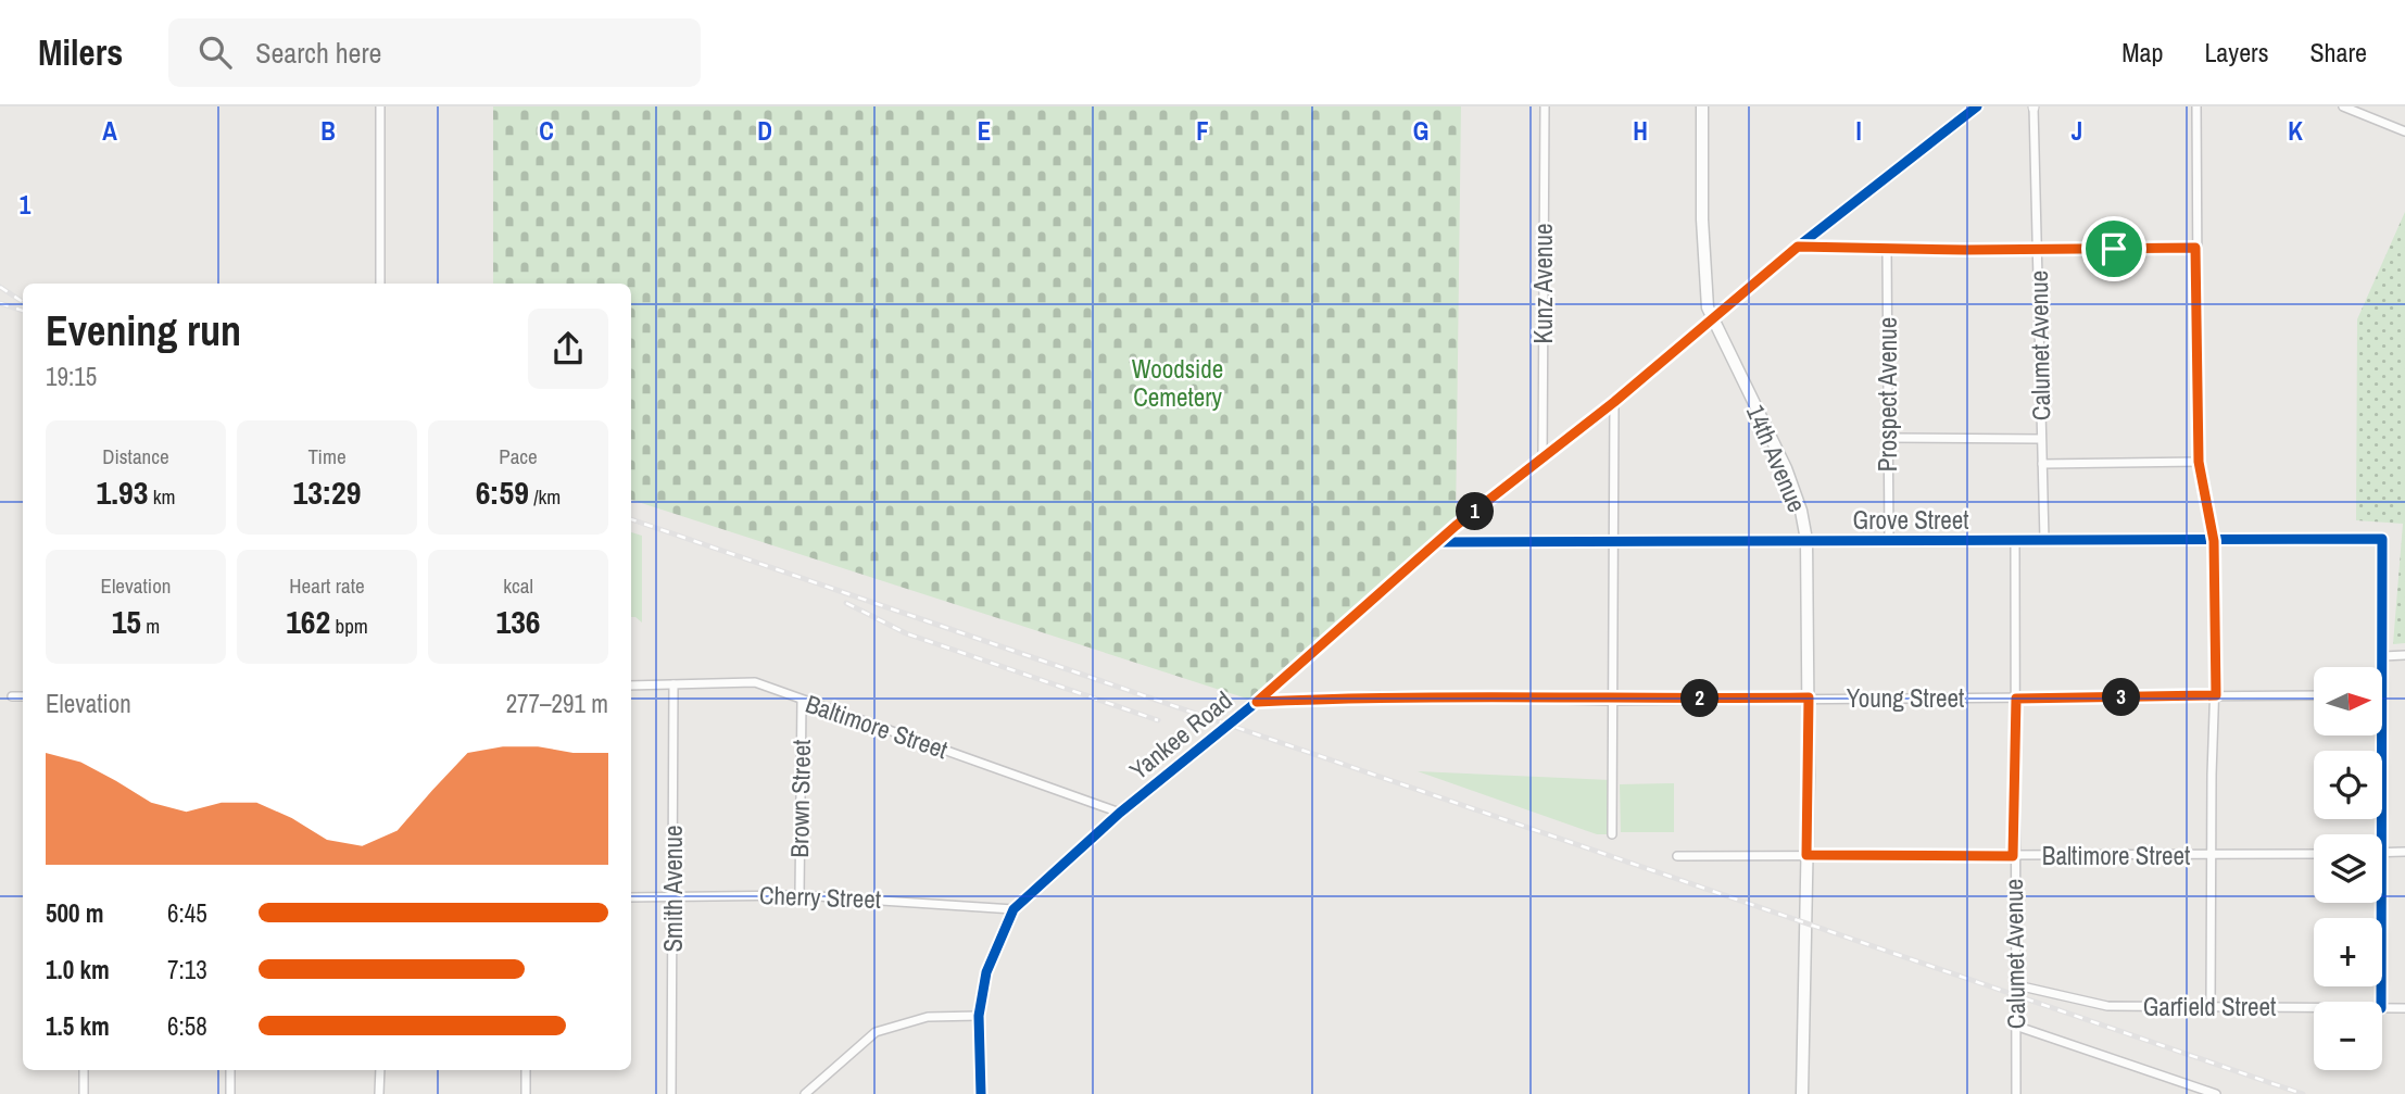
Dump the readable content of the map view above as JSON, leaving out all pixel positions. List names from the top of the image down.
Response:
{
  "streets": {
    "main road": ["14th Avenue"],
    "street": [
      "Kunz Avenue",
      "Calumet Avenue",
      "Prospect Avenue",
      "Grove Street",
      "Young Street",
      "Baltimore Street",
      "Yankee Road",
      "Brown Street",
      "Smith Avenue",
      "Cherry Street",
      "Garfield Street"
    ]
  },
  "crossings": [
    ["Kunz Avenue", "Yankee Road"],
    ["Calumet Avenue", "Grove Street"],
    ["Calumet Avenue", "Young Street"],
    ["Calumet Avenue", "Baltimore Street"],
    ["Calumet Avenue", "Garfield Street"],
    ["Prospect Avenue", "Grove Street"],
    ["14th Avenue", "Grove Street"],
    ["14th Avenue", "Young Street"],
    ["14th Avenue", "Baltimore Street"],
    ["14th Avenue", "Yankee Road"],
    ["Grove Street", "Yankee Road"],
    ["Young Street", "Yankee Road"],
    ["Baltimore Street", "Yankee Road"],
    ["Baltimore Street", "Brown Street"],
    ["Baltimore Street", "Smith Avenue"],
    ["Yankee Road", "Cherry Street"],
    ["Brown Street", "Cherry Street"],
    ["Smith Avenue", "Cherry Street"]
  ],
  "parks": ["Woodside Cemetery"],
  "north": "right",
  "page": {
    "header": "Milers",
    "search": "Search here",
    "nav": ["Map", "Layers", "Share"],
    "heading": ["Evening run", "19:15"],
    "stats": [
      ["Distance", "1.93 km"],
      ["Time", "13:29"],
      ["Pace", "6:59 /km"],
      ["Elevation", "15 m"],
      ["Heart rate", "162 bpm"],
      ["kcal", "136"]
    ],
    "pins": ["1", "3", "2"],
    "map_buttons": ["+", "−"],
    "chart": ["Elevation", "277–291 m"],
    "list": [
      {
        "name": "500 m",
        "note": "6:45"
      },
      {
        "name": "1.0 km",
        "note": "7:13"
      },
      {
        "name": "1.5 km",
        "note": "6:58"
      }
    ]
  },
  "grid": {
    "columns": [
      "A",
      "B",
      "C",
      "D",
      "E",
      "F",
      "G",
      "H",
      "I",
      "J",
      "K"
    ],
    "rows": ["1"]
  }
}
